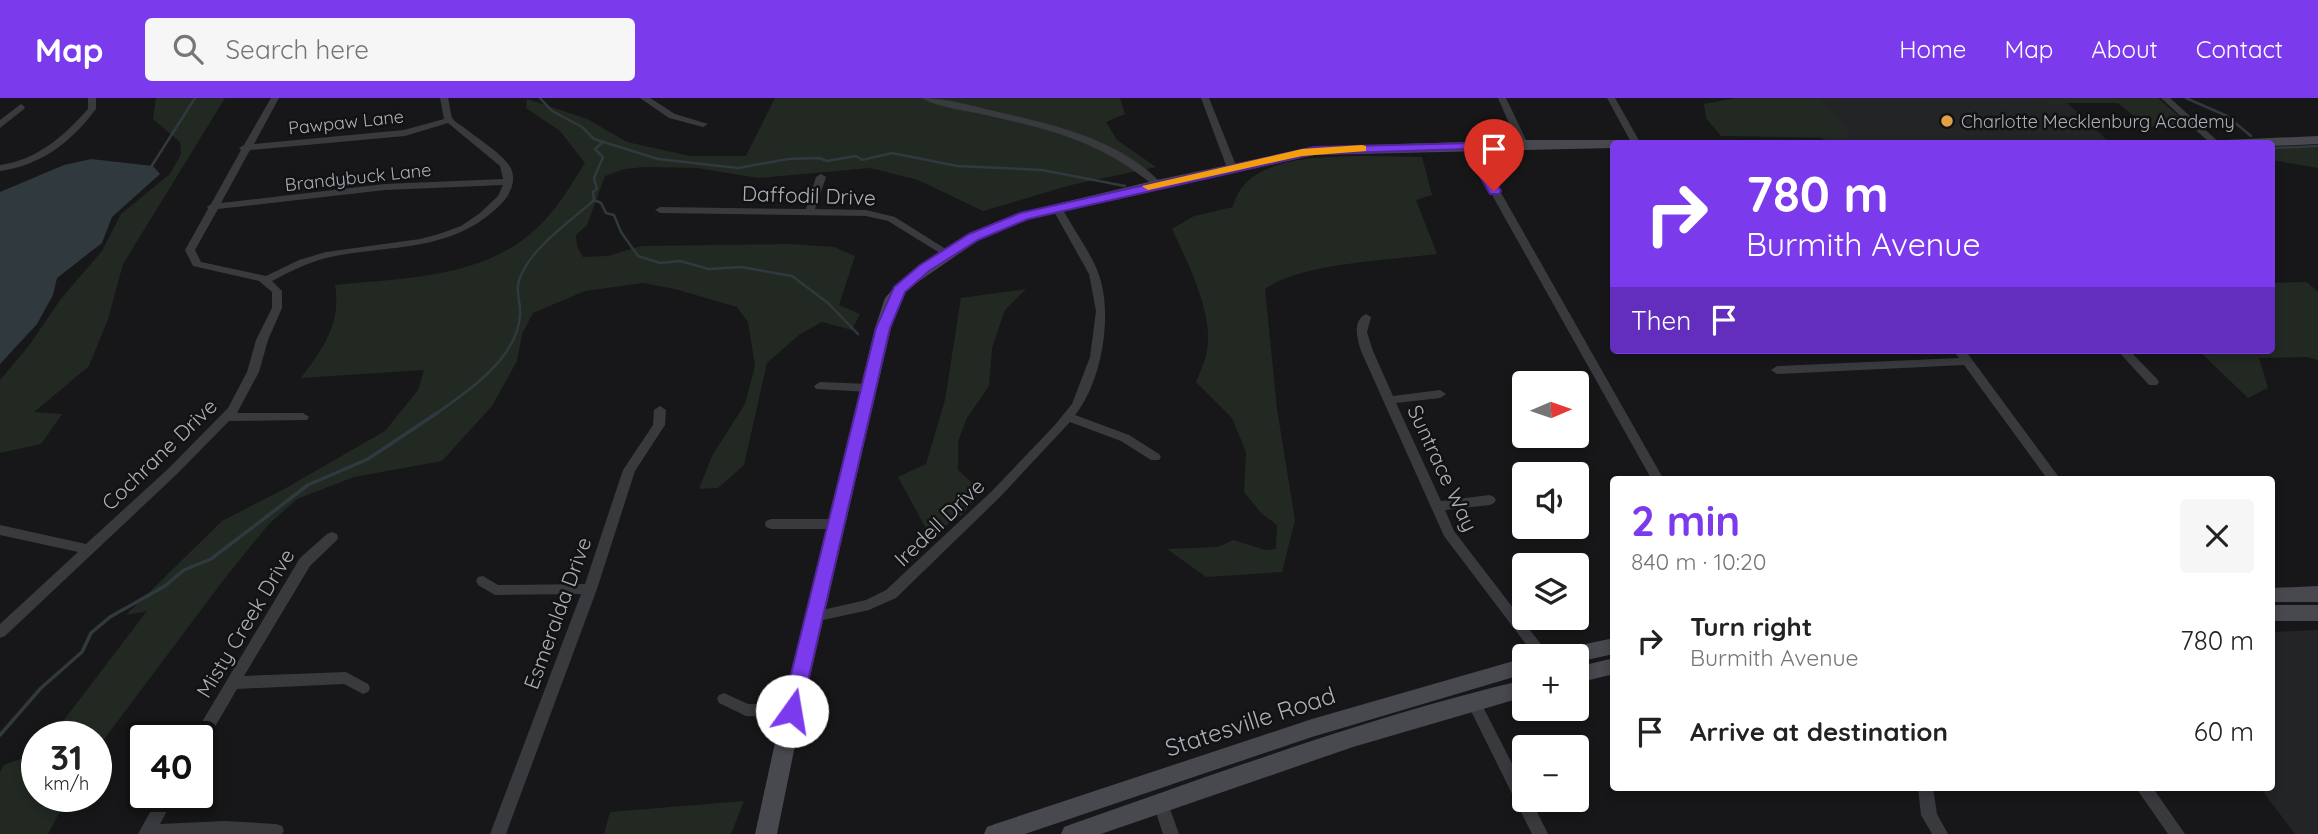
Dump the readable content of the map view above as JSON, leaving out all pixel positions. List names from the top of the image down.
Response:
{
  "streets": {
    "street": [
      "Pawpaw Lane",
      "Brandybuck Lane",
      "Daffodil Drive",
      "Cochrane Drive",
      "Suntrace Way",
      "Iredell Drive",
      "Esmeralda Drive",
      "Misty Creek Drive",
      "Statesville Road"
    ]
  },
  "places": ["Charlotte Mecklenburg Academy"],
  "north": "right",
  "page": {
    "header": "Map",
    "search": "Search here",
    "nav": [
      "Home",
      "Map",
      "About",
      "Contact"
    ],
    "turn": ["780 m", "Burmith Avenue"],
    "then": "Then",
    "map_buttons": ["+", "−"],
    "heading": ["2 min", "840 m · 10:20"],
    "list": [
      {
        "name": "Turn right",
        "note": "Burmith Avenue",
        "value": "780 m"
      },
      {
        "name": "Arrive at destination",
        "value": "60 m"
      }
    ],
    "speed": "31 km/h",
    "limit": "40"
  }
}
